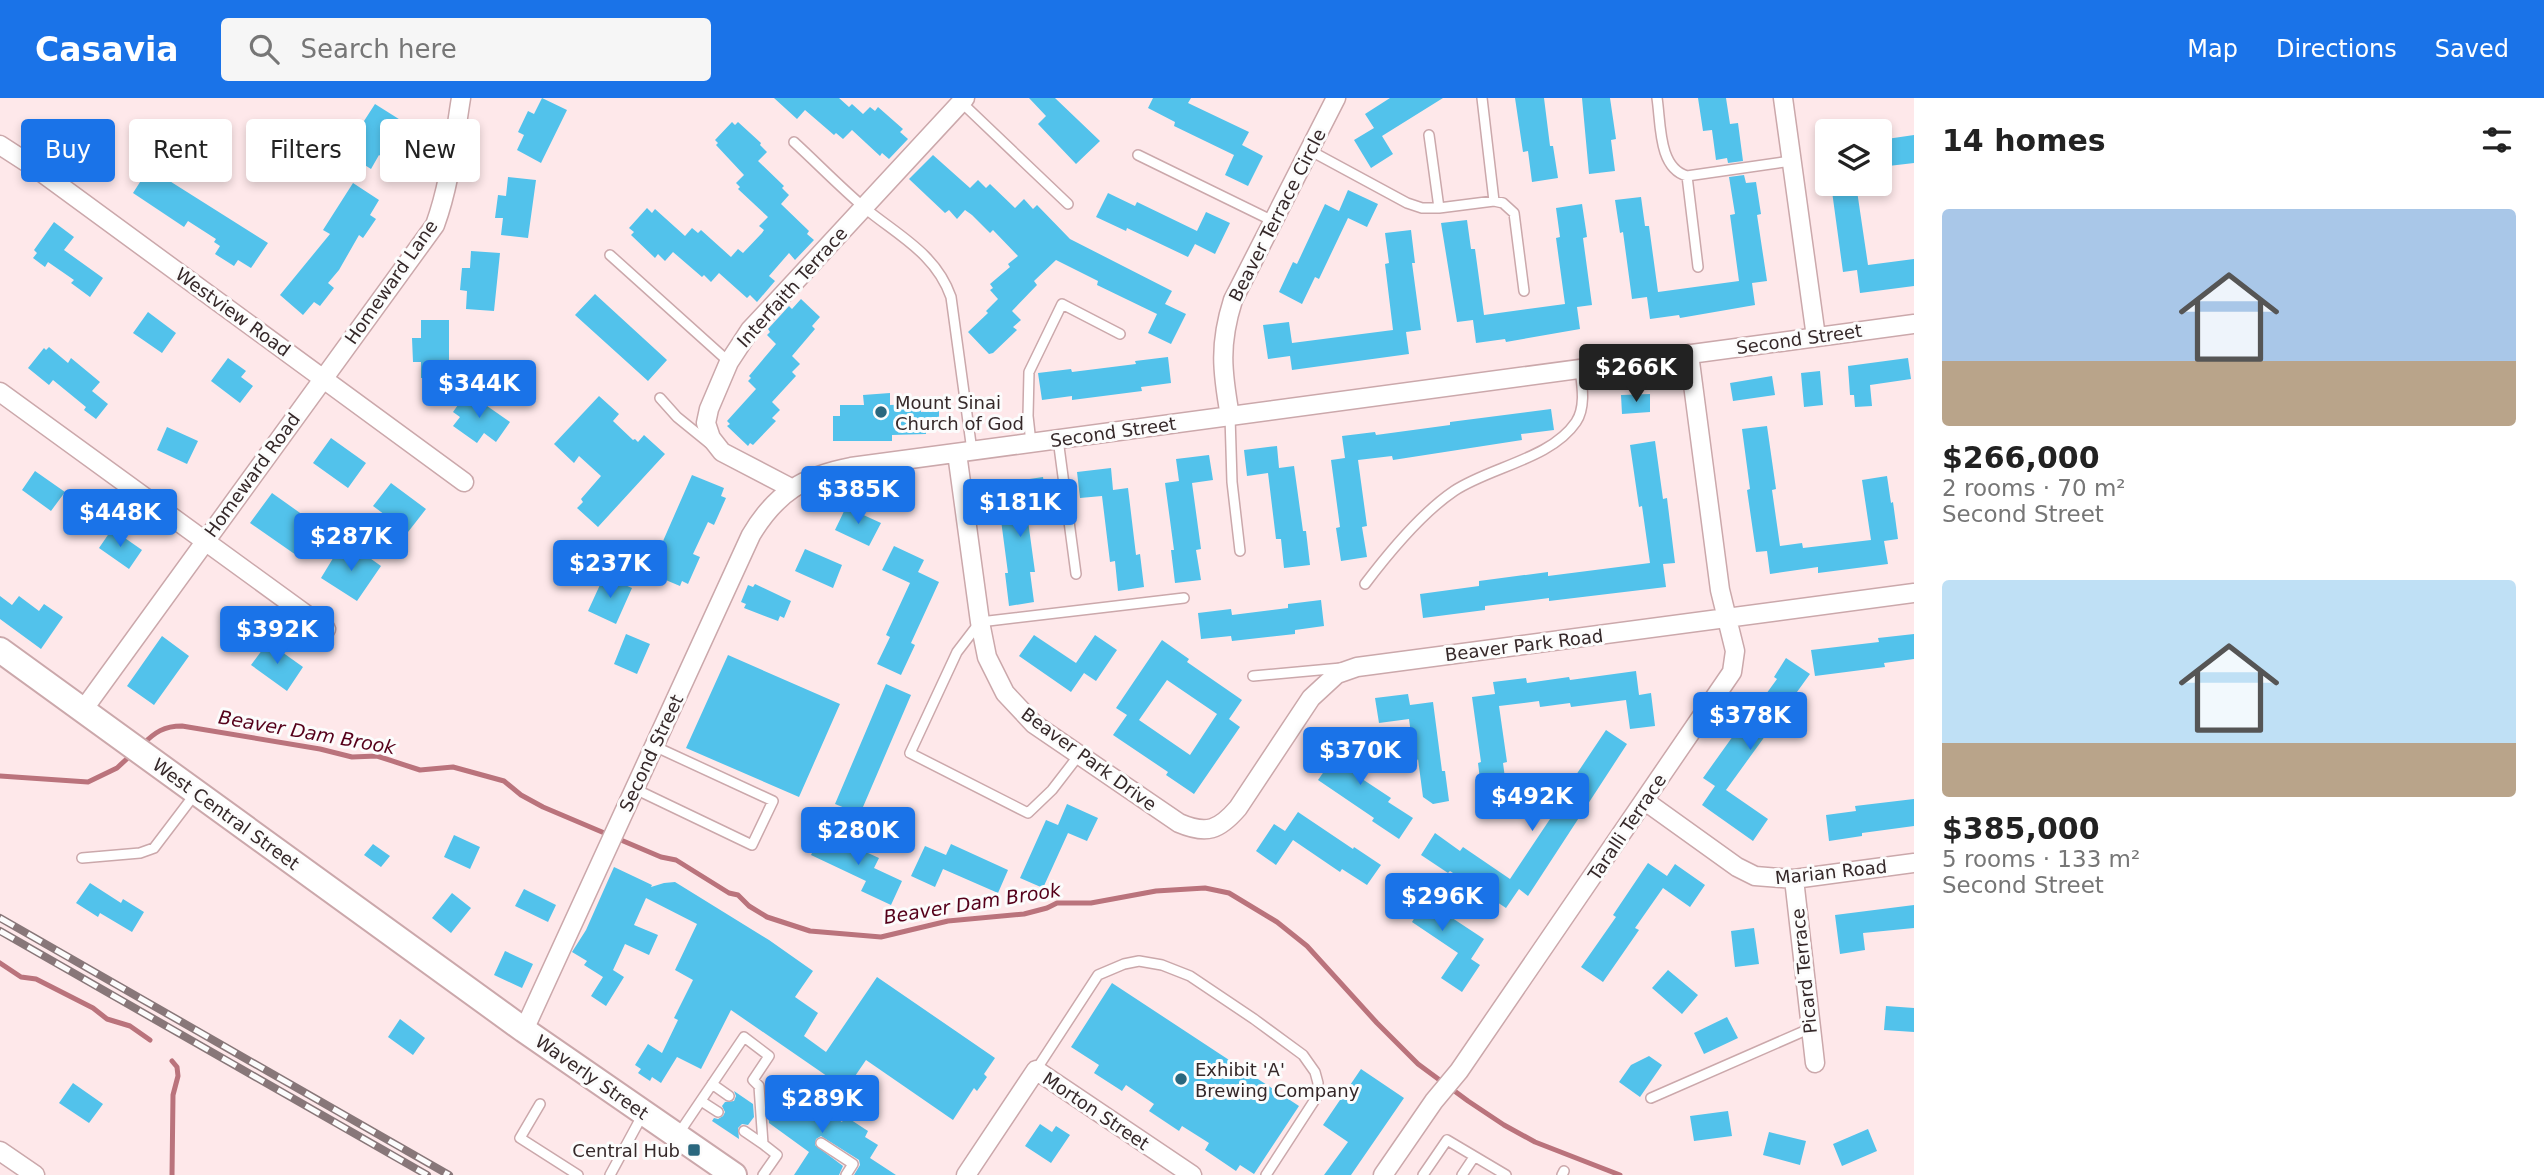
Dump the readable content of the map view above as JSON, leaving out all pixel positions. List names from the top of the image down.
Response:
{
  "streets": {
    "main road": ["West Central Street", "Waverly Street"],
    "street": [
      "Beaver Terrace Circle",
      "Homeward Lane",
      "Interfaith Terrace",
      "Westview Road",
      "Second Street",
      "Homeward Road",
      "Beaver Park Road",
      "Beaver Park Drive",
      "Taralli Terrace",
      "Marian Road",
      "Picard Terrace",
      "Morton Street"
    ]
  },
  "crossings": [
    ["Beaver Terrace Circle", "Second Street"],
    ["Homeward Lane", "Westview Road"],
    ["Homeward Lane", "Homeward Road"],
    ["Westview Road", "Homeward Road"],
    ["Second Street", "Beaver Park Drive"],
    ["Second Street", "Taralli Terrace"],
    ["Second Street", "Waverly Street"],
    ["Homeward Road", "West Central Street"],
    ["Beaver Park Road", "Beaver Park Drive"],
    ["Beaver Park Road", "Taralli Terrace"],
    ["West Central Street", "Waverly Street"],
    ["Taralli Terrace", "Marian Road"],
    ["Marian Road", "Picard Terrace"]
  ],
  "water": ["Beaver Dam Brook"],
  "places": {
    "other": ["Mount Sinai Church of God", "Exhibit 'A' Brewing Company"],
    "transit": ["Central Hub"]
  },
  "page": {
    "header": "Casavia",
    "search": "Search here",
    "nav": ["Map", "Directions", "Saved"],
    "heading": "14 homes",
    "chip": [
      "Buy",
      "Rent",
      "Filters",
      "New"
    ],
    "list": [
      {
        "name": "$266,000",
        "note": "2 rooms · 70 m² · Second Street"
      },
      {
        "name": "$385,000",
        "note": "5 rooms · 133 m² · Second Street"
      }
    ],
    "price": [
      "$266K",
      "$344K",
      "$385K",
      "$181K",
      "$448K",
      "$287K",
      "$237K",
      "$392K",
      "$378K",
      "$370K",
      "$492K",
      "$280K",
      "$296K",
      "$289K"
    ]
  }
}
